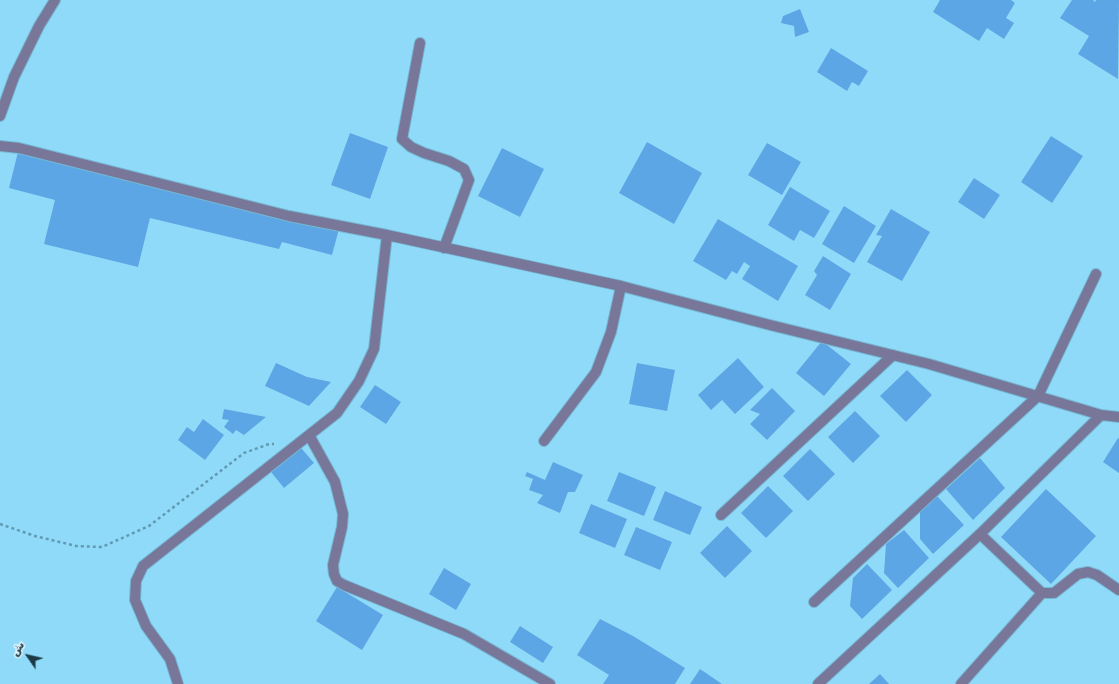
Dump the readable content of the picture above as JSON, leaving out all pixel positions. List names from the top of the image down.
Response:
{
  "north": "top left"
}
